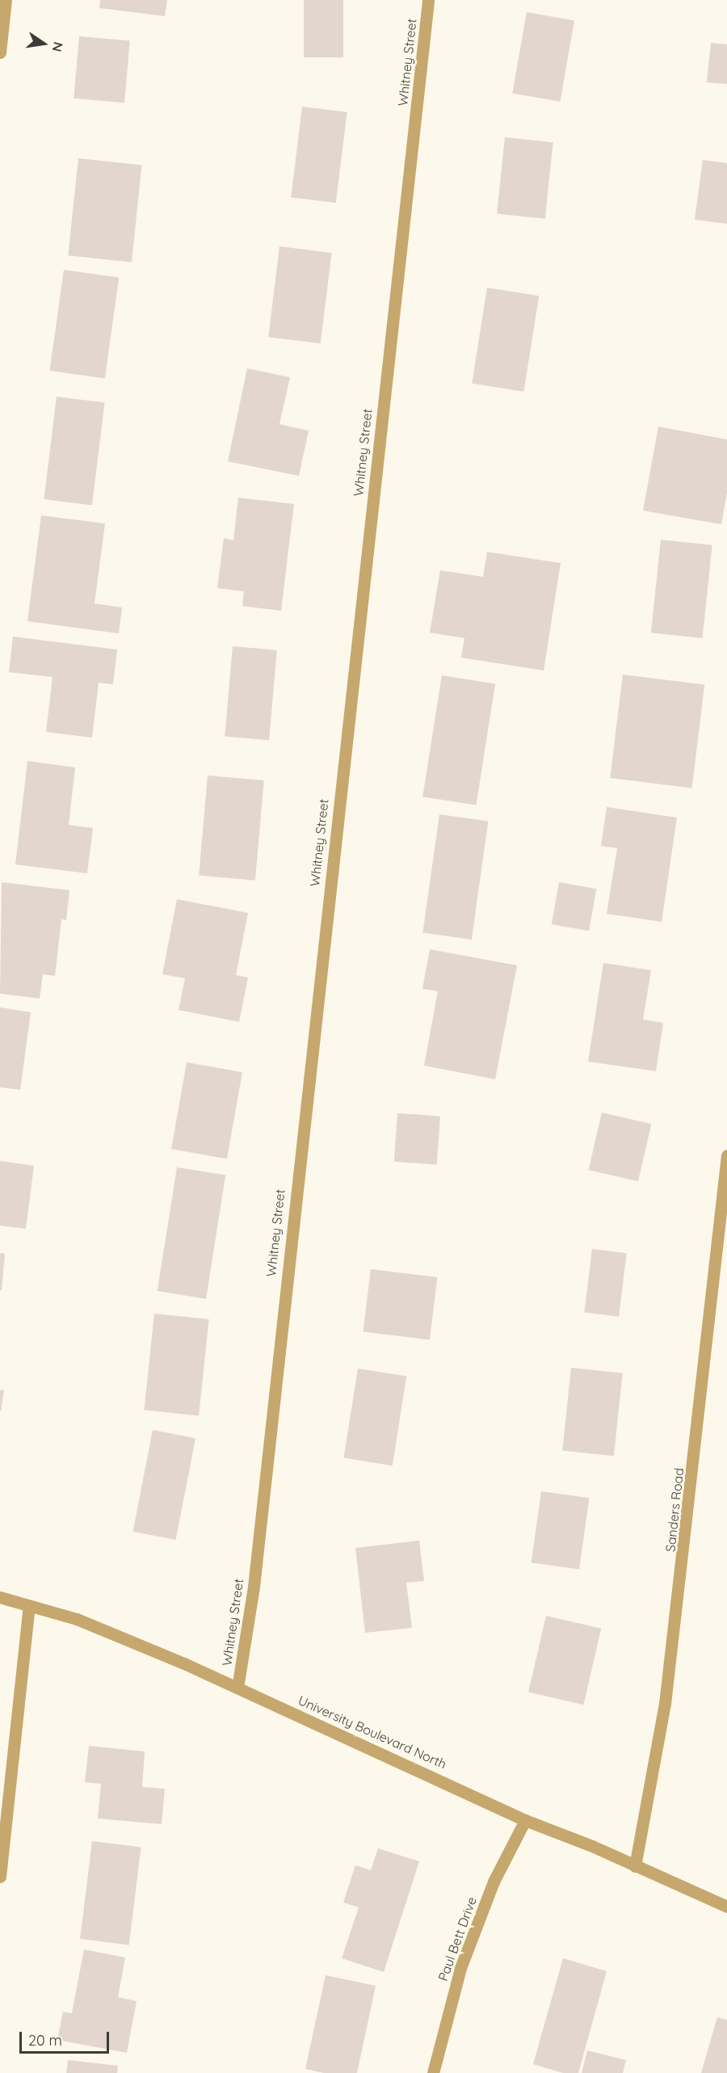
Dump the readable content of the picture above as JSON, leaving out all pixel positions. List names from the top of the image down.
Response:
{
  "streets": {
    "street": [
      "Whitney Street",
      "Sanders Road",
      "University Boulevard North",
      "Paul Bett Drive"
    ]
  },
  "crossings": [
    ["Whitney Street", "University Boulevard North"],
    ["Sanders Road", "University Boulevard North"],
    ["University Boulevard North", "Paul Bett Drive"]
  ],
  "scale_bar": "20 m",
  "north": "right"
}
